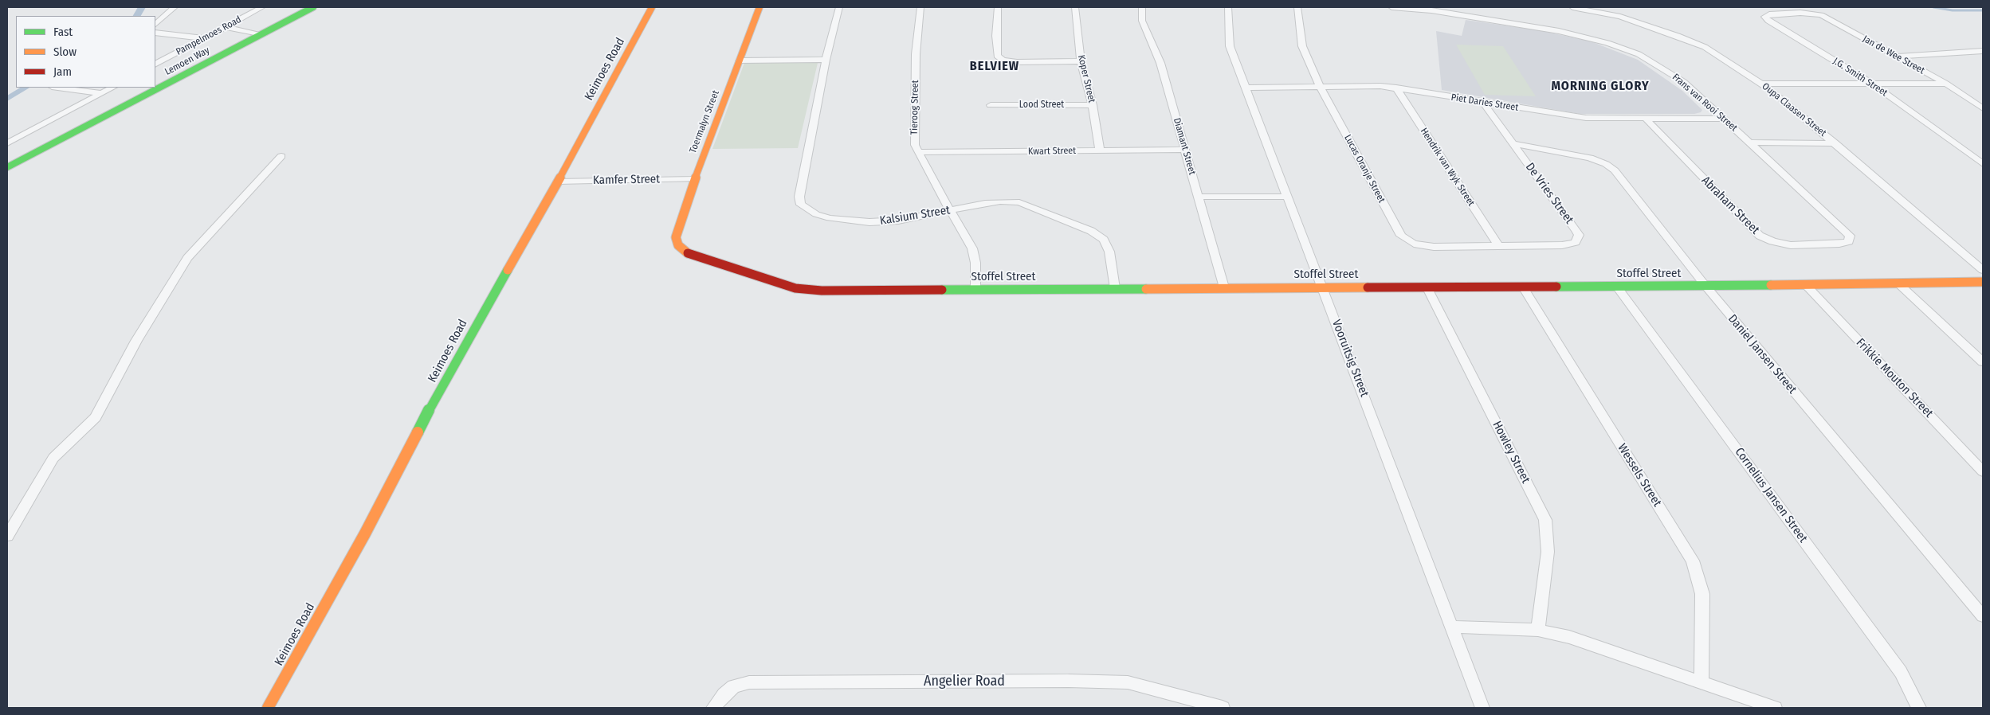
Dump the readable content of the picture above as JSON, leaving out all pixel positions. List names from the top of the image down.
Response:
{
  "streets": {
    "main road": [
      "Lemoen Way",
      "Keimoes Road",
      "Toermalyn Street",
      "Stoffel Street"
    ],
    "street": [
      "Pampelmoes Road",
      "Jan de Wee Street",
      "J.G. Smith Street",
      "Koper Street",
      "Piet Daries Street",
      "Frans van Rooi Street",
      "Lood Street",
      "Tieroog Street",
      "Oupa Claasen Street",
      "Diamant Street",
      "Kwart Street",
      "Hendrik van Wyk Street",
      "Lucas Oranje Street",
      "Kamfer Street",
      "De Vries Street",
      "Abraham Street",
      "Kalsium Street",
      "Daniel Jansen Street",
      "Vooruitsig Street",
      "Frikkie Mouton Street",
      "Howley Street",
      "Wessels Street",
      "Cornelius Jansen Street",
      "Angelier Road"
    ]
  },
  "crossings": [
    ["Jan de Wee Street", "J.G. Smith Street"],
    ["Keimoes Road", "Kamfer Street"],
    ["Koper Street", "Lood Street"],
    ["Koper Street", "Kwart Street"],
    ["Piet Daries Street", "Frans van Rooi Street"],
    ["Piet Daries Street", "Hendrik van Wyk Street"],
    ["Piet Daries Street", "Lucas Oranje Street"],
    ["Piet Daries Street", "De Vries Street"],
    ["Piet Daries Street", "Abraham Street"],
    ["Piet Daries Street", "Vooruitsig Street"],
    ["Frans van Rooi Street", "Abraham Street"],
    ["Tieroog Street", "Kwart Street"],
    ["Tieroog Street", "Kalsium Street"],
    ["Tieroog Street", "Stoffel Street"],
    ["Toermalyn Street", "Kamfer Street"],
    ["Toermalyn Street", "Stoffel Street"],
    ["Diamant Street", "Kwart Street"],
    ["Diamant Street", "Stoffel Street"],
    ["Hendrik van Wyk Street", "Lucas Oranje Street"],
    ["Hendrik van Wyk Street", "De Vries Street"],
    ["Lucas Oranje Street", "De Vries Street"],
    ["De Vries Street", "Daniel Jansen Street"],
    ["Kalsium Street", "Stoffel Street"],
    ["Stoffel Street", "Daniel Jansen Street"],
    ["Stoffel Street", "Vooruitsig Street"],
    ["Stoffel Street", "Frikkie Mouton Street"],
    ["Stoffel Street", "Howley Street"],
    ["Stoffel Street", "Wessels Street"],
    ["Stoffel Street", "Cornelius Jansen Street"]
  ],
  "districts": ["BELVIEW", "MORNING GLORY"],
  "legend": ["Fast", "Slow", "Jam"]
}
